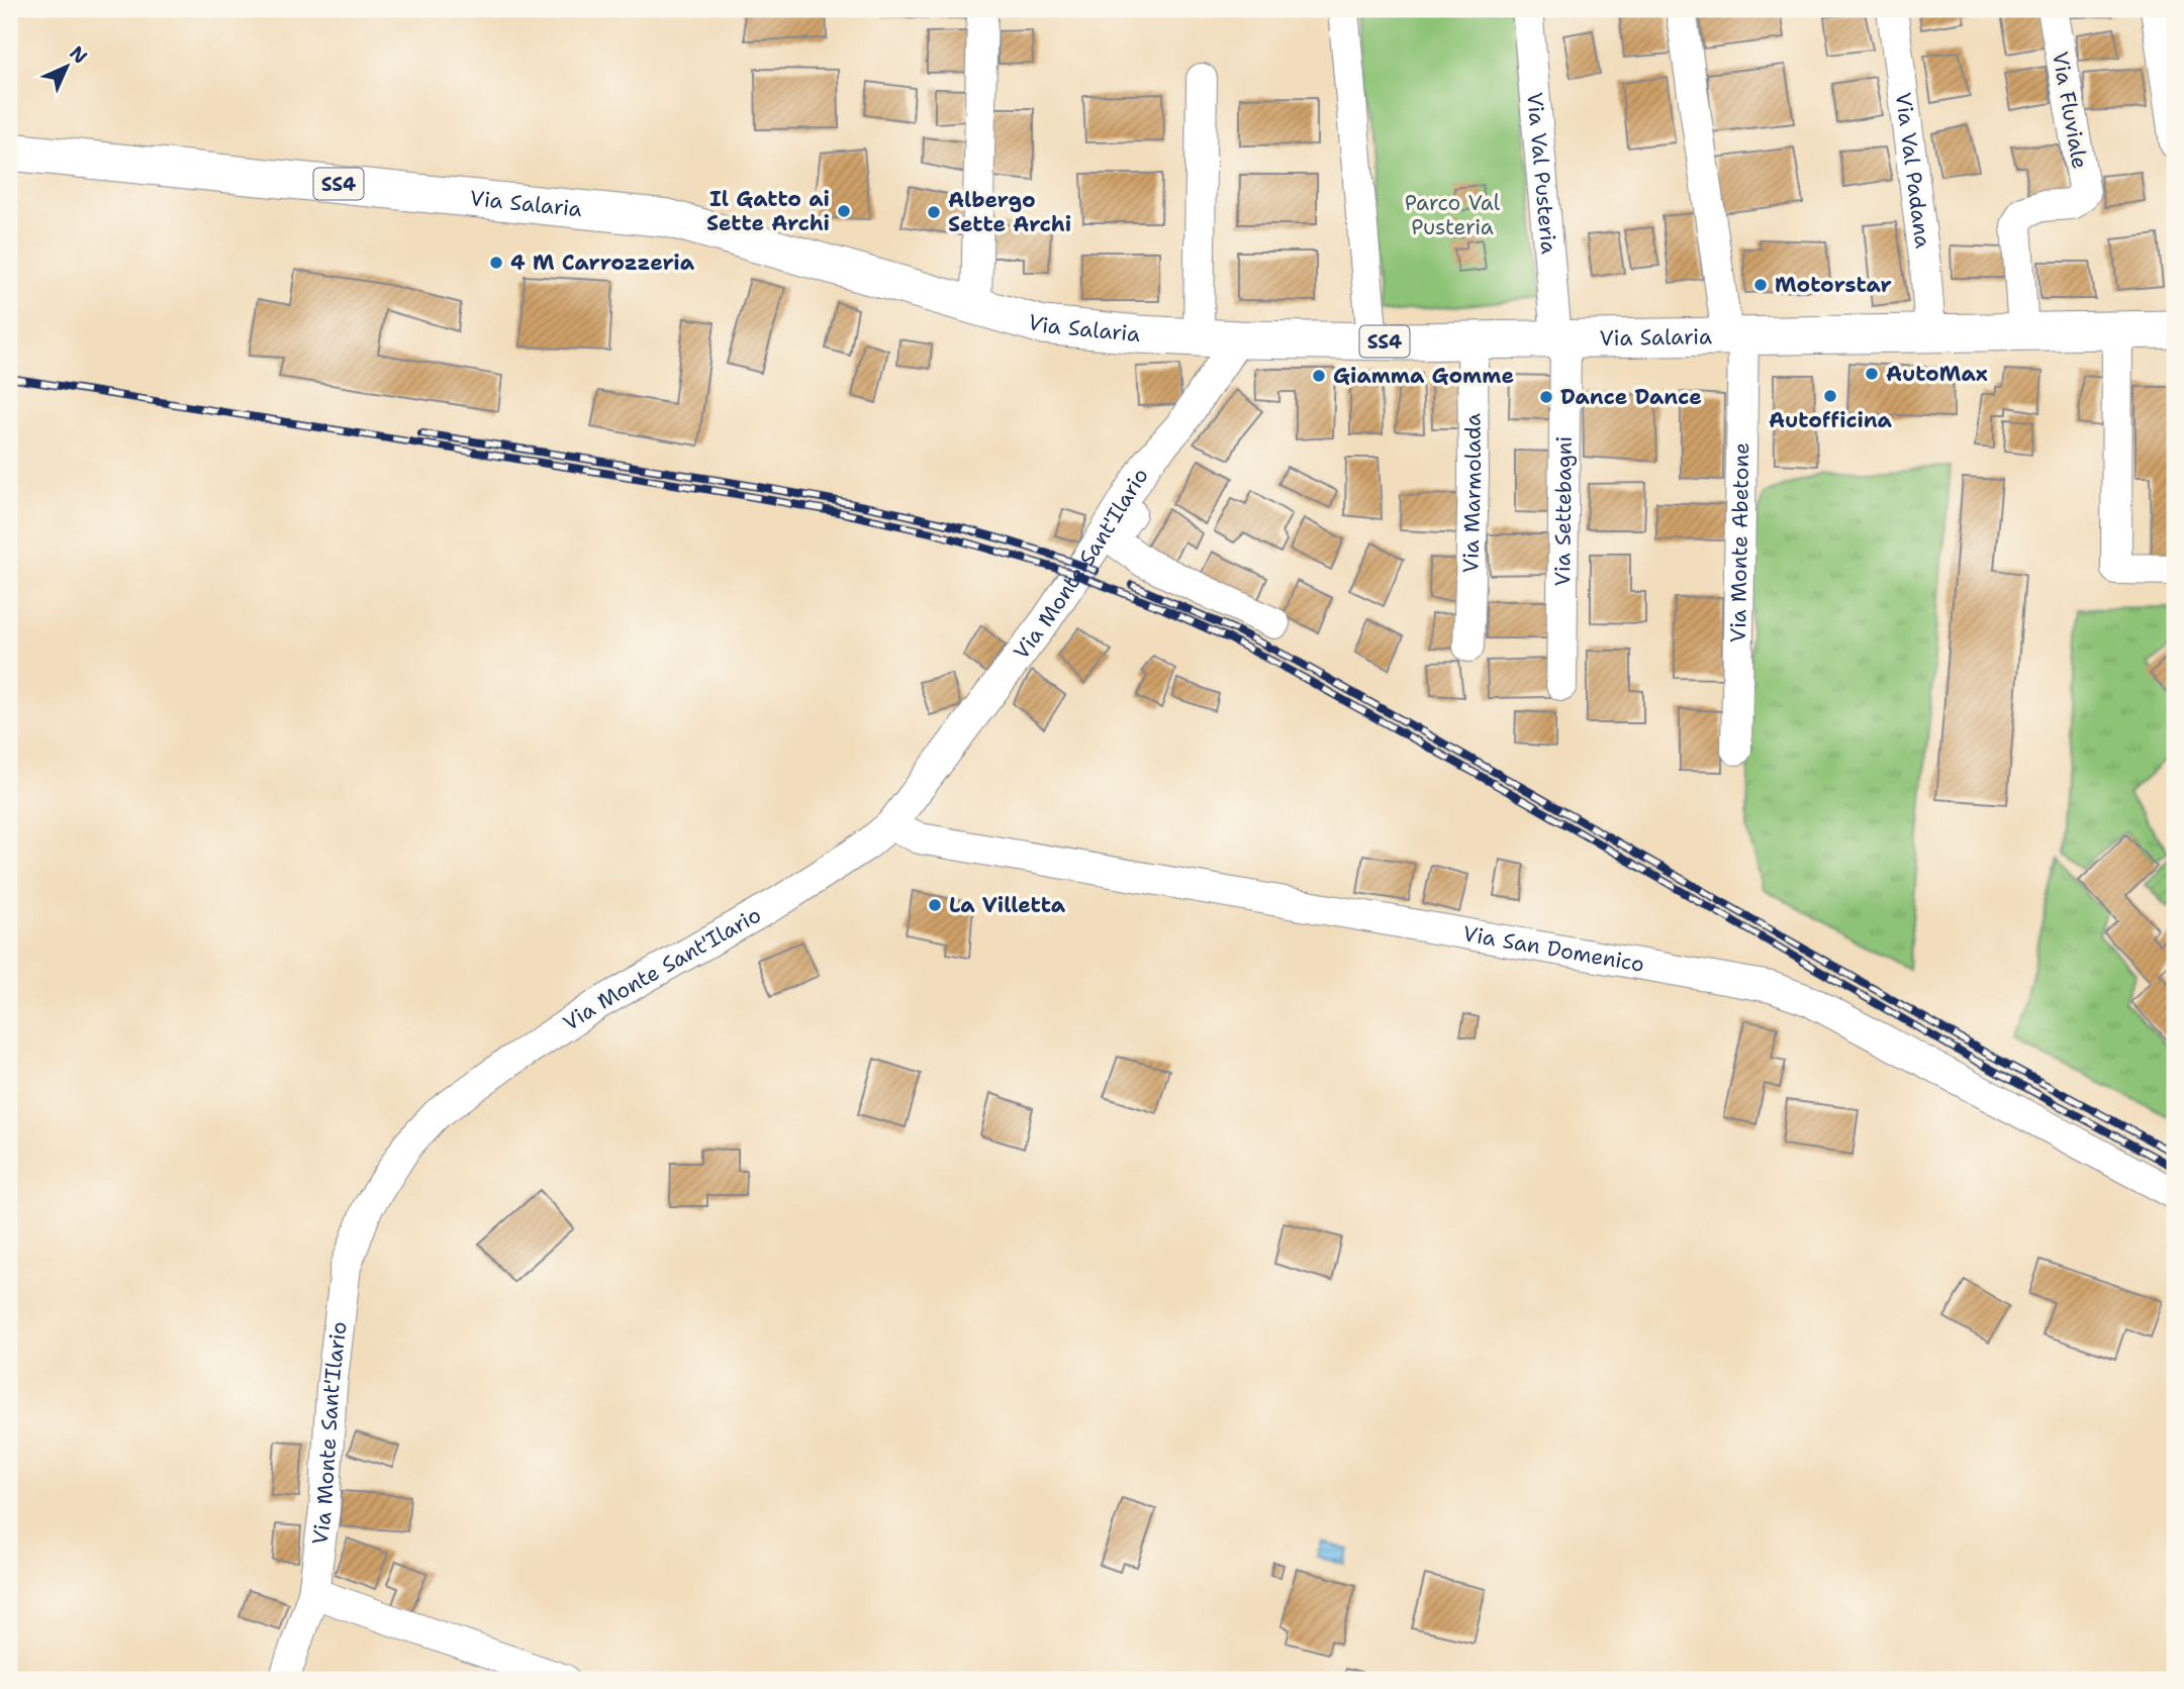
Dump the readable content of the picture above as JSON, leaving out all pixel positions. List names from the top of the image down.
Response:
{
  "streets": {
    "main road": ["SS4", "Via Salaria"],
    "street": [
      "Via Fluviale",
      "Via Val Padana",
      "Via Val Pusteria",
      "Via Marmolada",
      "Via Settebagni",
      "Via Monte Abetone",
      "Via Monte Sant'Ilario",
      "Via San Domenico"
    ]
  },
  "crossings": [
    ["Via Fluviale", "Via Salaria"],
    ["Via Val Padana", "Via Salaria"],
    ["Via Val Pusteria", "Via Salaria"],
    ["Via Val Pusteria", "Via Settebagni"],
    ["Via Salaria", "Via Marmolada"],
    ["Via Salaria", "Via Settebagni"],
    ["Via Salaria", "Via Monte Abetone"],
    ["Via Salaria", "Via Monte Sant'Ilario"],
    ["Via Monte Sant'Ilario", "Via San Domenico"]
  ],
  "parks": ["Parco Val Pusteria"],
  "places": [
    "Il Gatto ai Sette Archi",
    "Albergo Sette Archi",
    "4 M Carrozzeria",
    "Motorstar",
    "AutoMax",
    "Giamma Gomme",
    "Autofficina",
    "Dance Dance",
    "La Villetta"
  ],
  "north": "top right"
}
